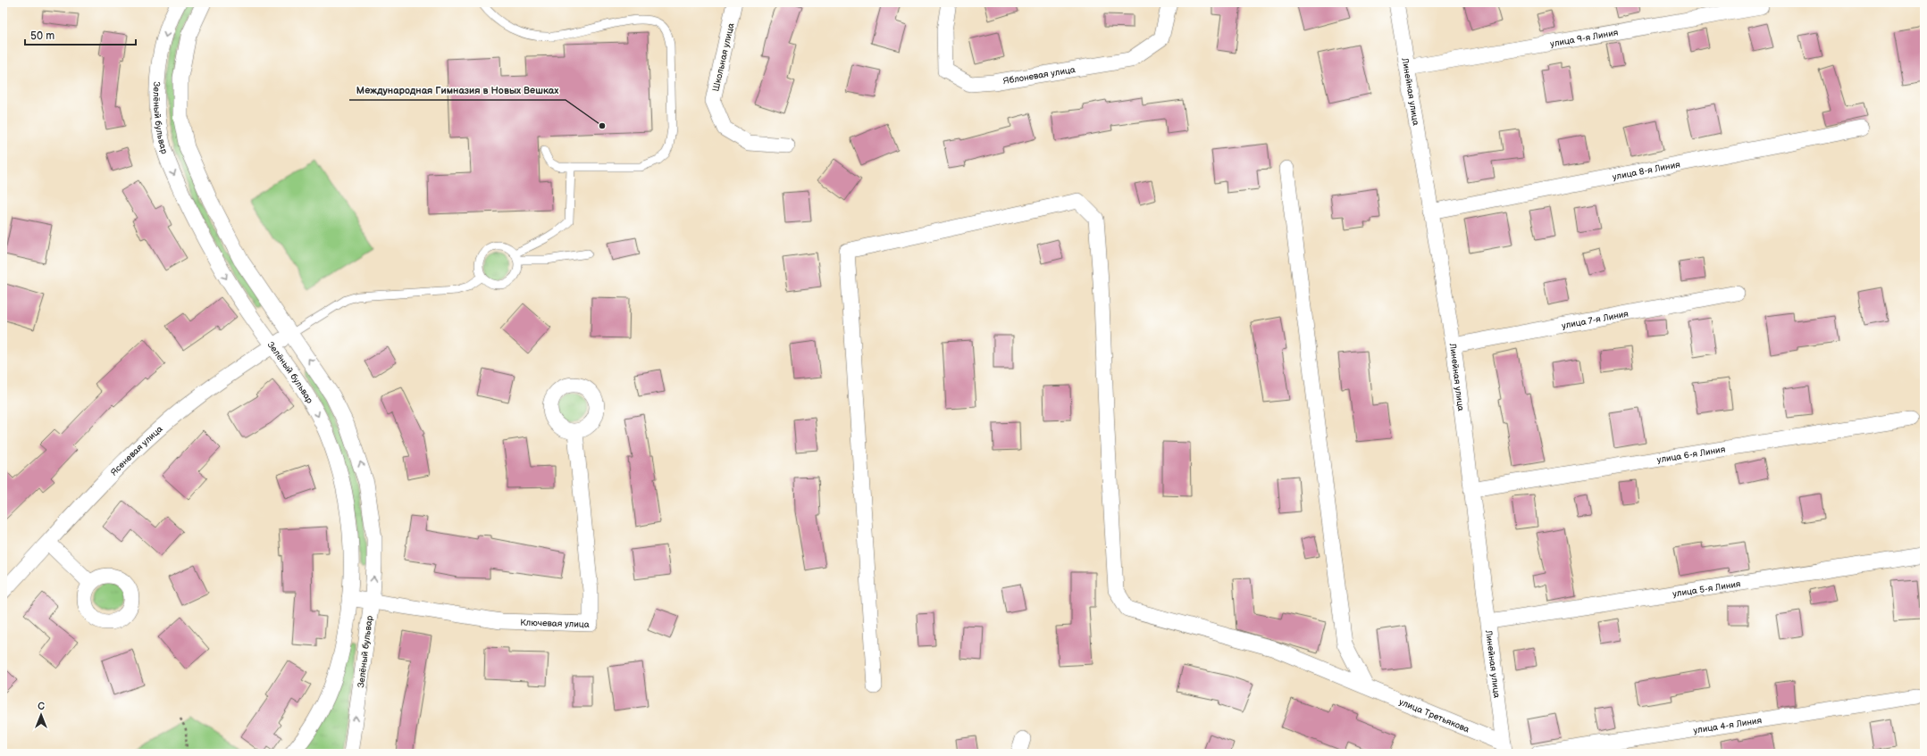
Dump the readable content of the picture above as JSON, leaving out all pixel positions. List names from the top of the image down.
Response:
{
  "streets": {
    "street": [
      "улица 9-я Линия",
      "Школьная улица",
      "Яблоневая улица",
      "Линейная улица",
      "Зелёный бульвар",
      "улица 8-я Линия",
      "улица 7-я Линия",
      "Ясеневая улица",
      "улица 6-я Линия",
      "улица 5-я Линия",
      "Ключевая улица",
      "улица Третьякова",
      "улица 4-я Линия"
    ]
  },
  "crossings": [
    ["улица 9-я Линия", "Линейная улица"],
    ["Линейная улица", "улица 8-я Линия"],
    ["Линейная улица", "улица 7-я Линия"],
    ["Линейная улица", "улица 6-я Линия"],
    ["Линейная улица", "улица 5-я Линия"],
    ["Линейная улица", "улица Третьякова"],
    ["Зелёный бульвар", "Ясеневая улица"],
    ["Зелёный бульвар", "Ключевая улица"]
  ],
  "places": ["Международная Гимназия в Новых Вешках"],
  "scale_bar": "50 m",
  "north": "top"
}
